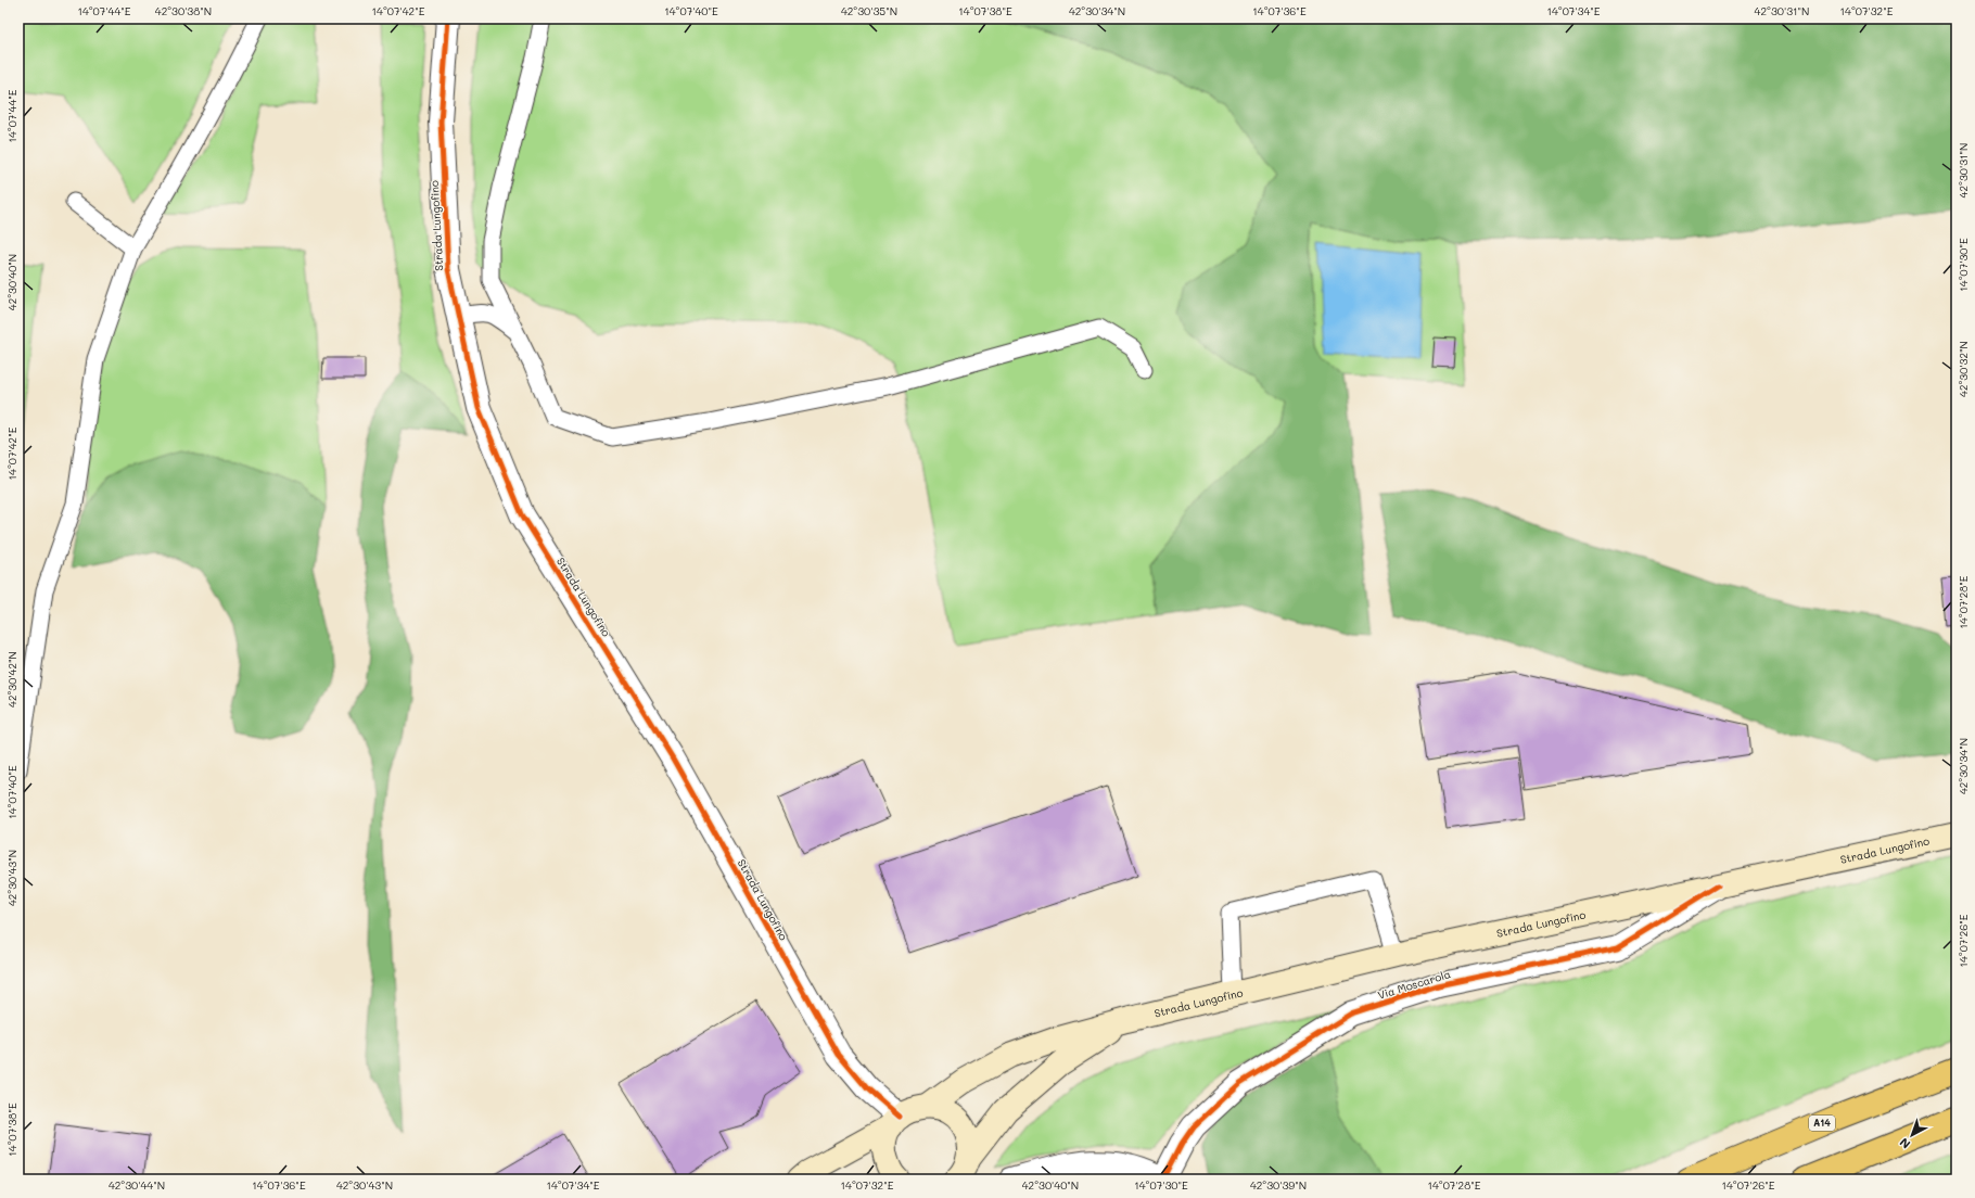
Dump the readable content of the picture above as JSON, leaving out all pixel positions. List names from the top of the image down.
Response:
{
  "streets": {
    "highway": ["A14"],
    "main road": ["Strada Lungofino"],
    "street": ["Via Moscarola"]
  },
  "crossings": [
    ["Strada Lungofino", "Via Moscarola"]
  ],
  "north": "bottom left",
  "coordinates": [
    "14°07'44\"E",
    "42°30'38\"N",
    "14°07'42\"E",
    "14°07'40\"E",
    "42°30'35\"N",
    "14°07'38\"E",
    "42°30'34\"N",
    "14°07'36\"E",
    "14°07'34\"E",
    "42°30'31\"N",
    "14°07'32\"E",
    "14°07'30\"E",
    "42°30'40\"N",
    "42°30'32\"N",
    "14°07'28\"E",
    "42°30'42\"N",
    "42°30'43\"N",
    "14°07'26\"E",
    "42°30'44\"N",
    "42°30'39\"N"
  ]
}
